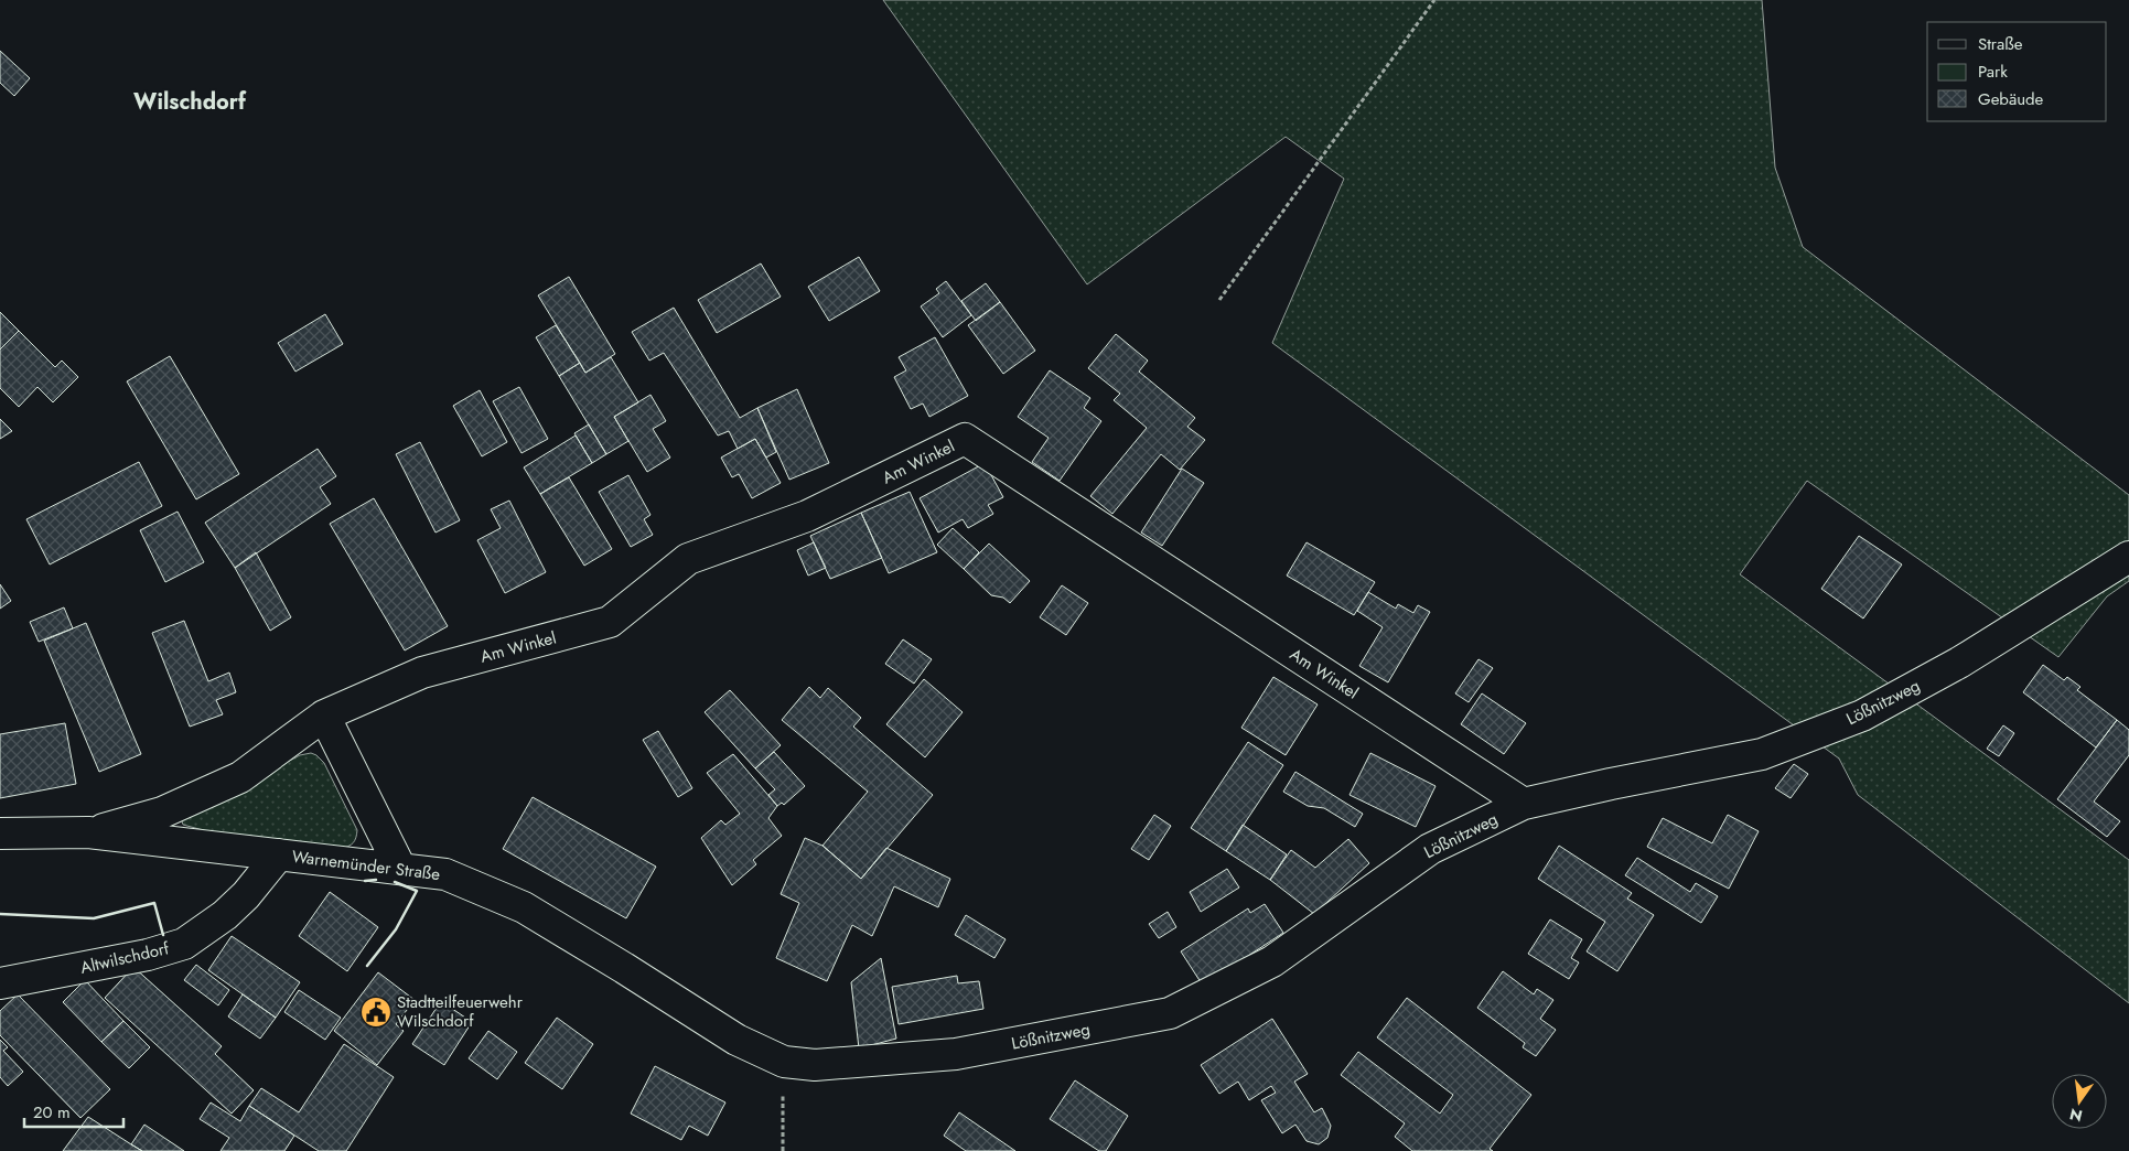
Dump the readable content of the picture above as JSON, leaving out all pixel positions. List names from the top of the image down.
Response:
{
  "streets": {
    "street": [
      "Am Winkel",
      "Lößnitzweg",
      "Warnemünder Straße",
      "Altwilschdorf"
    ]
  },
  "crossings": [
    ["Am Winkel", "Lößnitzweg"],
    ["Am Winkel", "Warnemünder Straße"],
    ["Lößnitzweg", "Warnemünder Straße"],
    ["Warnemünder Straße", "Altwilschdorf"]
  ],
  "districts": ["Wilschdorf"],
  "places": {
    "public building": ["Stadtteilfeuerwehr Wilschdorf"]
  },
  "legend": ["Straße", "Park", "Gebäude"],
  "scale_bar": "20 m",
  "north": "bottom"
}
